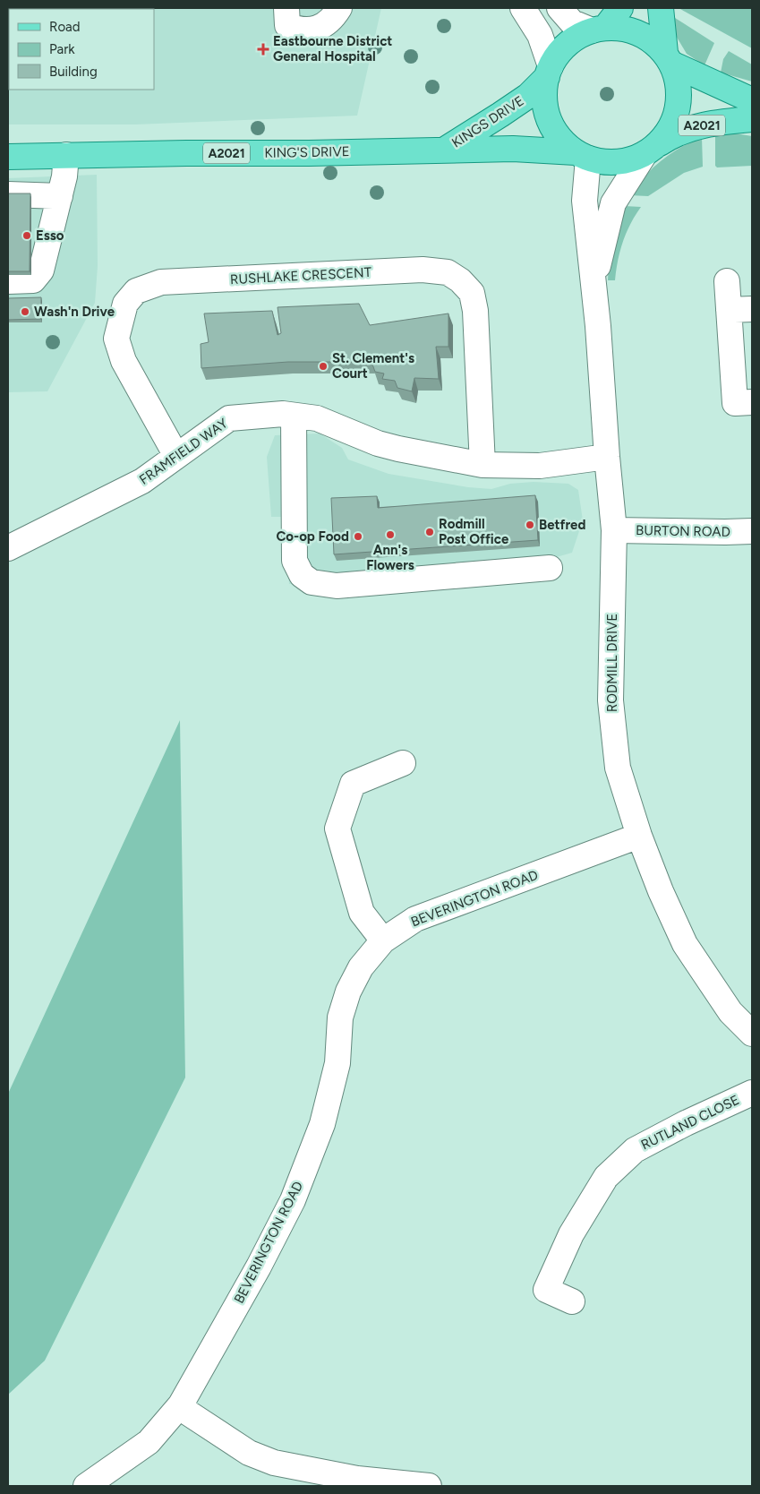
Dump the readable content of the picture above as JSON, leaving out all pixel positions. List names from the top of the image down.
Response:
{
  "streets": {
    "main road": ["KINGS DRIVE", "A2021", "KING'S DRIVE"],
    "street": [
      "RUSHLAKE CRESCENT",
      "FRAMFIELD WAY",
      "BURTON ROAD",
      "RODMILL DRIVE",
      "BEVERINGTON ROAD",
      "RUTLAND CLOSE"
    ]
  },
  "crossings": [
    ["KINGS DRIVE", "A2021"],
    ["KINGS DRIVE", "KING'S DRIVE"],
    ["KINGS DRIVE", "RODMILL DRIVE"],
    ["A2021", "RODMILL DRIVE"],
    ["RUSHLAKE CRESCENT", "FRAMFIELD WAY"],
    ["FRAMFIELD WAY", "RODMILL DRIVE"],
    ["BURTON ROAD", "RODMILL DRIVE"],
    ["RODMILL DRIVE", "BEVERINGTON ROAD"]
  ],
  "places": {
    "health": ["Eastbourne District General Hospital"],
    "other": [
      "Esso",
      "Wash'n Drive",
      "St. Clement's Court",
      "Betfred",
      "Rodmill Post Office",
      "Ann's Flowers",
      "Co-op Food"
    ]
  },
  "legend": ["Road", "Park", "Building"]
}
